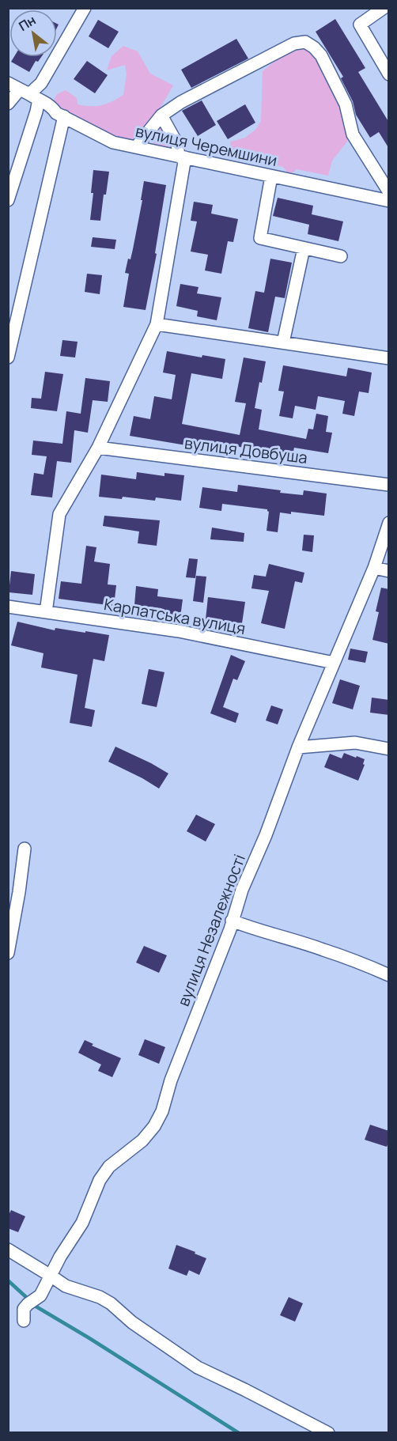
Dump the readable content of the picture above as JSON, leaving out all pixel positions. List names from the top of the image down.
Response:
{
  "streets": {
    "street": [
      "вулиця Черемшини",
      "вулиця Довбуша",
      "Карпатська вулиця",
      "вулиця Незалежності"
    ]
  },
  "crossings": [
    ["Карпатська вулиця", "вулиця Незалежності"]
  ],
  "north": "top left"
}
